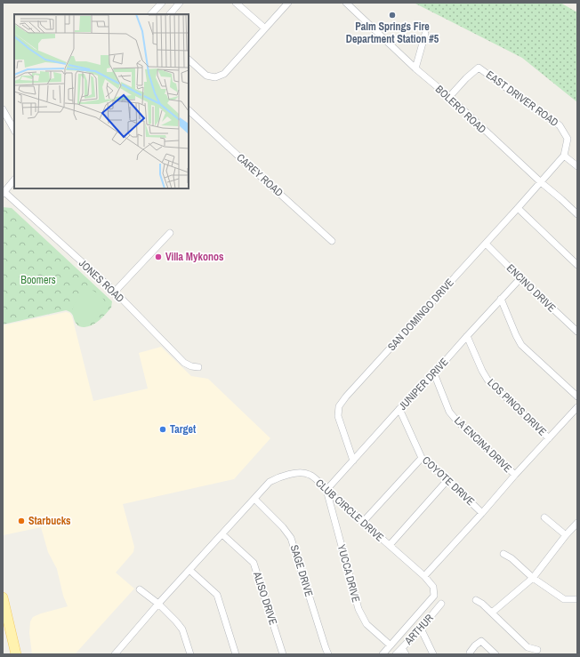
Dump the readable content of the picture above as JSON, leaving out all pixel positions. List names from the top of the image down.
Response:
{
  "streets": {
    "street": [
      "EAST DRIVER ROAD",
      "BOLERO ROAD",
      "CAREY ROAD",
      "JONES ROAD",
      "ENCINO DRIVE",
      "SAN DOMINGO DRIVE",
      "JUNIPER DRIVE",
      "LOS PINOS DRIVE",
      "LA ENCINA DRIVE",
      "COYOTE DRIVE",
      "CLUB CIRCLE DRIVE",
      "SAGE DRIVE",
      "YUCCA DRIVE",
      "ALISO DRIVE",
      "ARTHUR"
    ]
  },
  "crossings": [
    ["EAST DRIVER ROAD", "BOLERO ROAD"],
    ["EAST DRIVER ROAD", "SAN DOMINGO DRIVE"],
    ["BOLERO ROAD", "SAN DOMINGO DRIVE"],
    ["ENCINO DRIVE", "SAN DOMINGO DRIVE"],
    ["ENCINO DRIVE", "JUNIPER DRIVE"],
    ["SAN DOMINGO DRIVE", "JUNIPER DRIVE"],
    ["JUNIPER DRIVE", "LOS PINOS DRIVE"],
    ["JUNIPER DRIVE", "LA ENCINA DRIVE"],
    ["JUNIPER DRIVE", "COYOTE DRIVE"],
    ["JUNIPER DRIVE", "CLUB CIRCLE DRIVE"],
    ["JUNIPER DRIVE", "YUCCA DRIVE"],
    ["CLUB CIRCLE DRIVE", "SAGE DRIVE"],
    ["CLUB CIRCLE DRIVE", "YUCCA DRIVE"],
    ["CLUB CIRCLE DRIVE", "ALISO DRIVE"]
  ],
  "parks": ["Boomers"],
  "places": [
    "Palm Springs Fire Department Station #5",
    "Villa Mykonos",
    "Target",
    "Starbucks"
  ]
}
